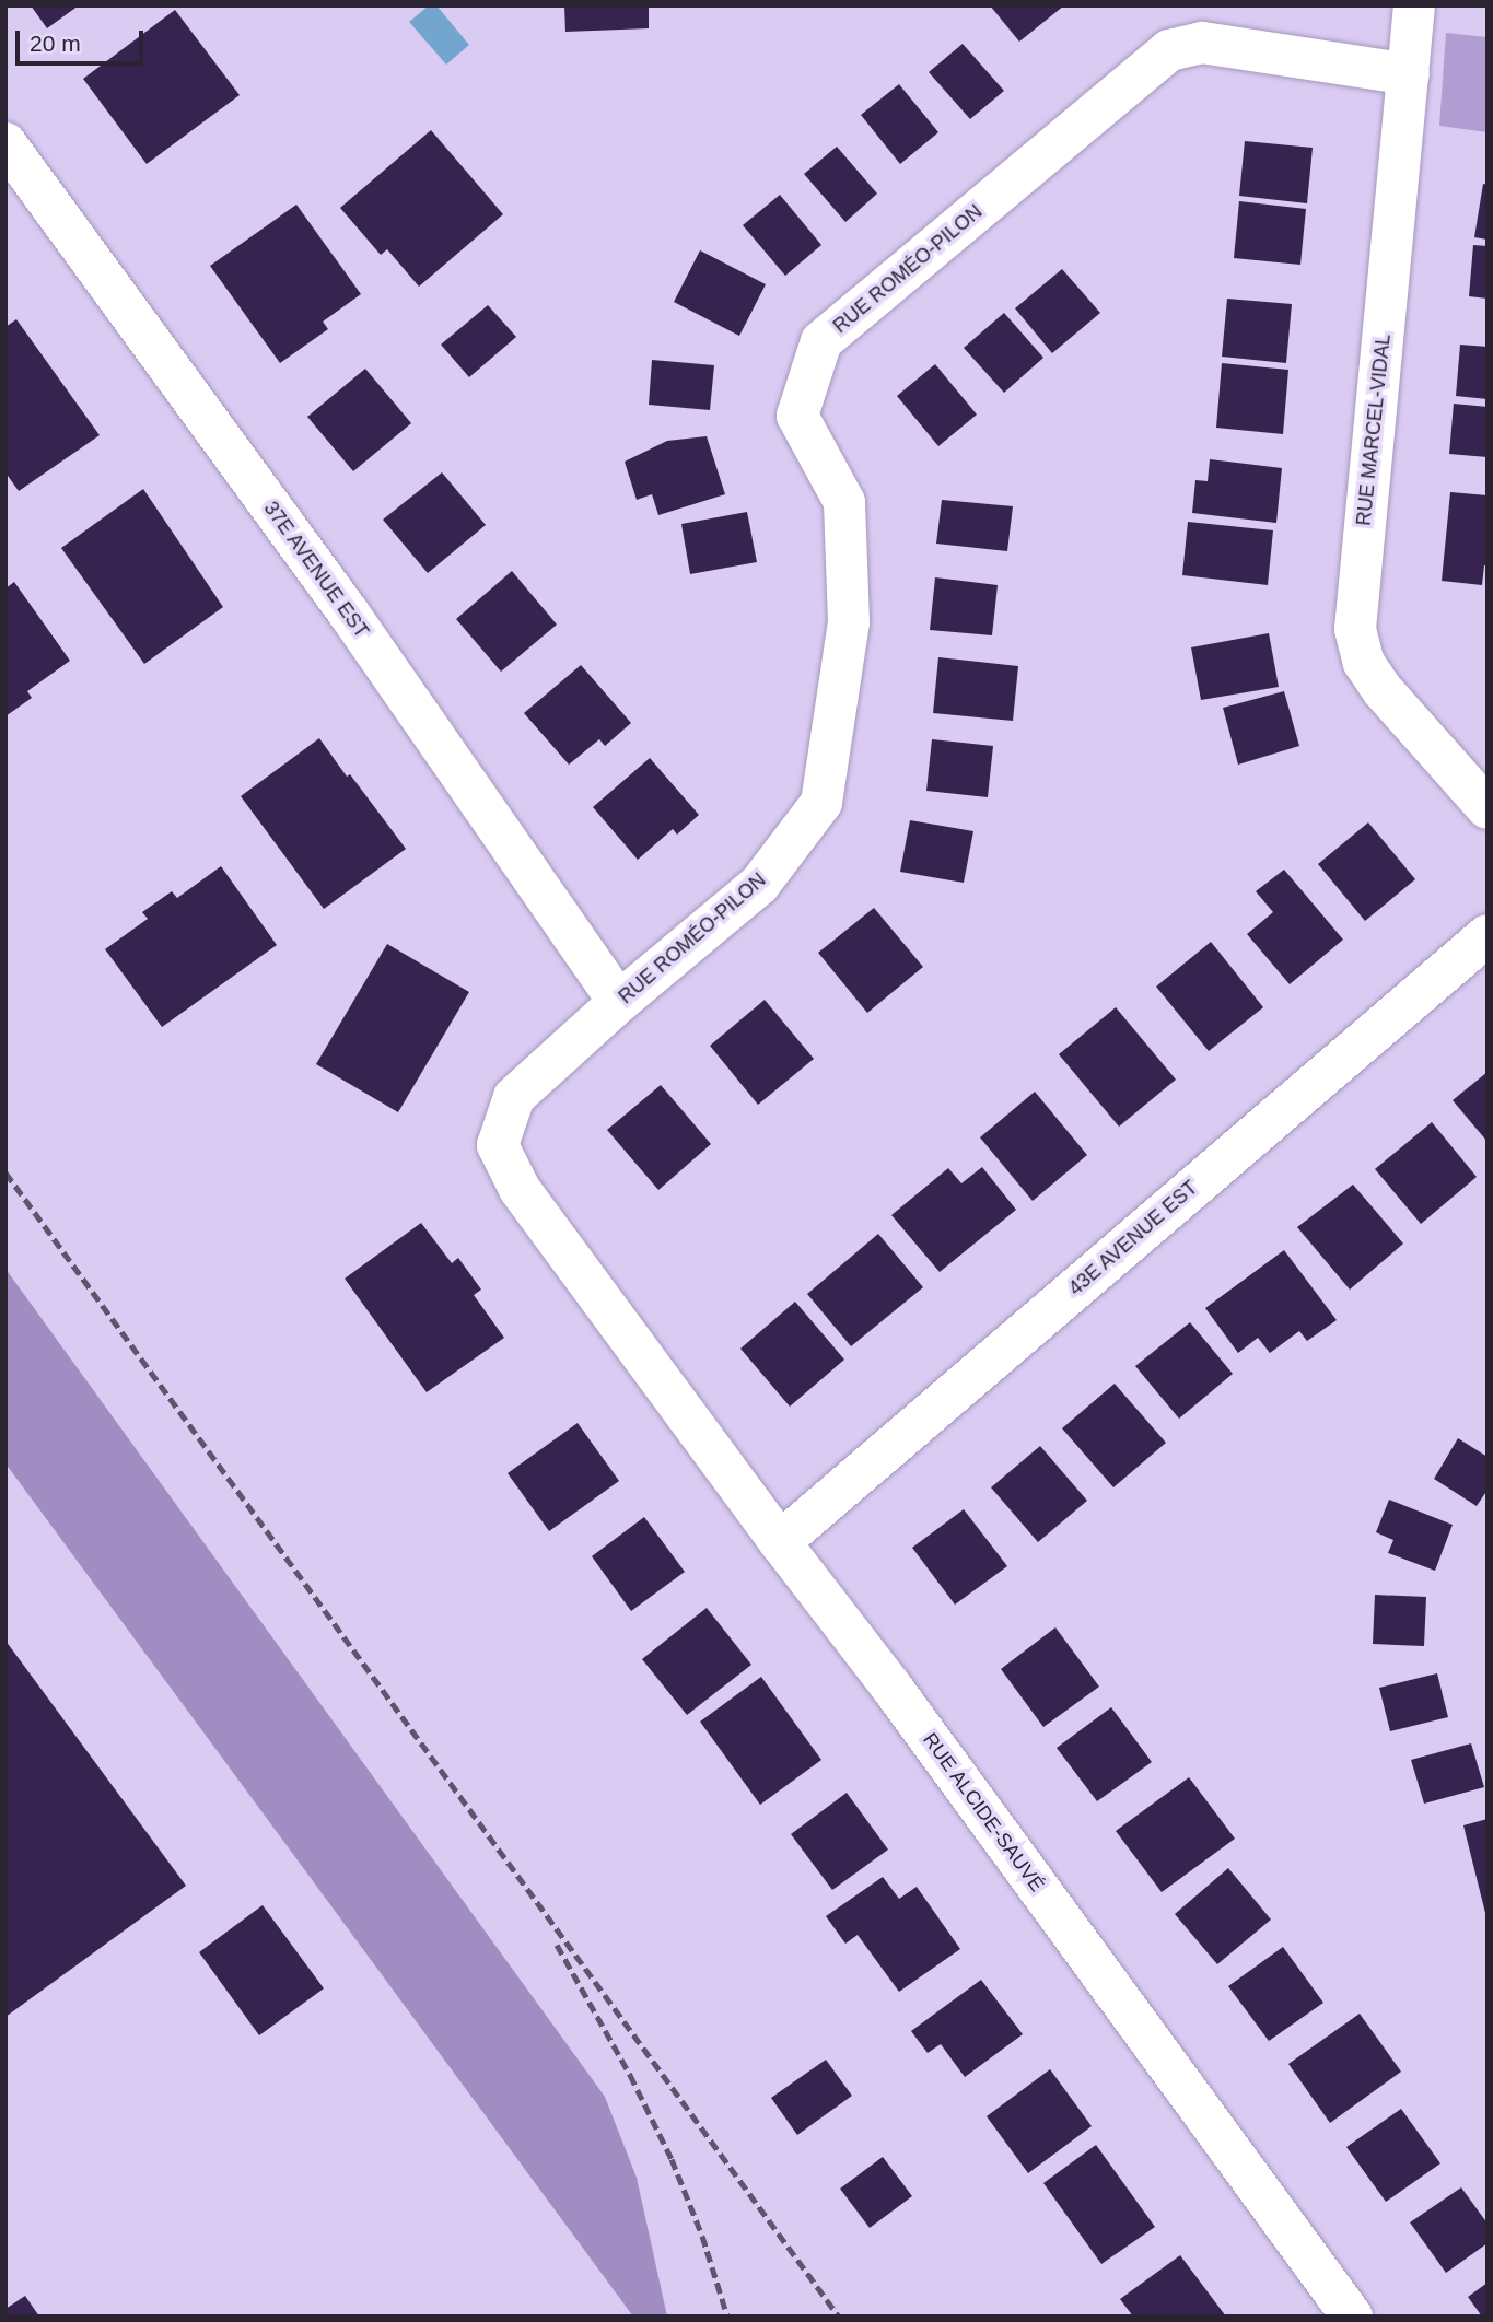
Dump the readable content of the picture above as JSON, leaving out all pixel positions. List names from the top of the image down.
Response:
{
  "streets": {
    "street": [
      "RUE ROMÉO-PILON",
      "RUE MARCEL-VIDAL",
      "37E AVENUE EST",
      "43E AVENUE EST",
      "RUE ALCIDE-SAUVÉ"
    ]
  },
  "crossings": [
    ["RUE ROMÉO-PILON", "RUE MARCEL-VIDAL"],
    ["RUE ROMÉO-PILON", "37E AVENUE EST"],
    ["RUE ROMÉO-PILON", "RUE ALCIDE-SAUVÉ"],
    ["43E AVENUE EST", "RUE ALCIDE-SAUVÉ"]
  ],
  "scale_bar": "20 m"
}
